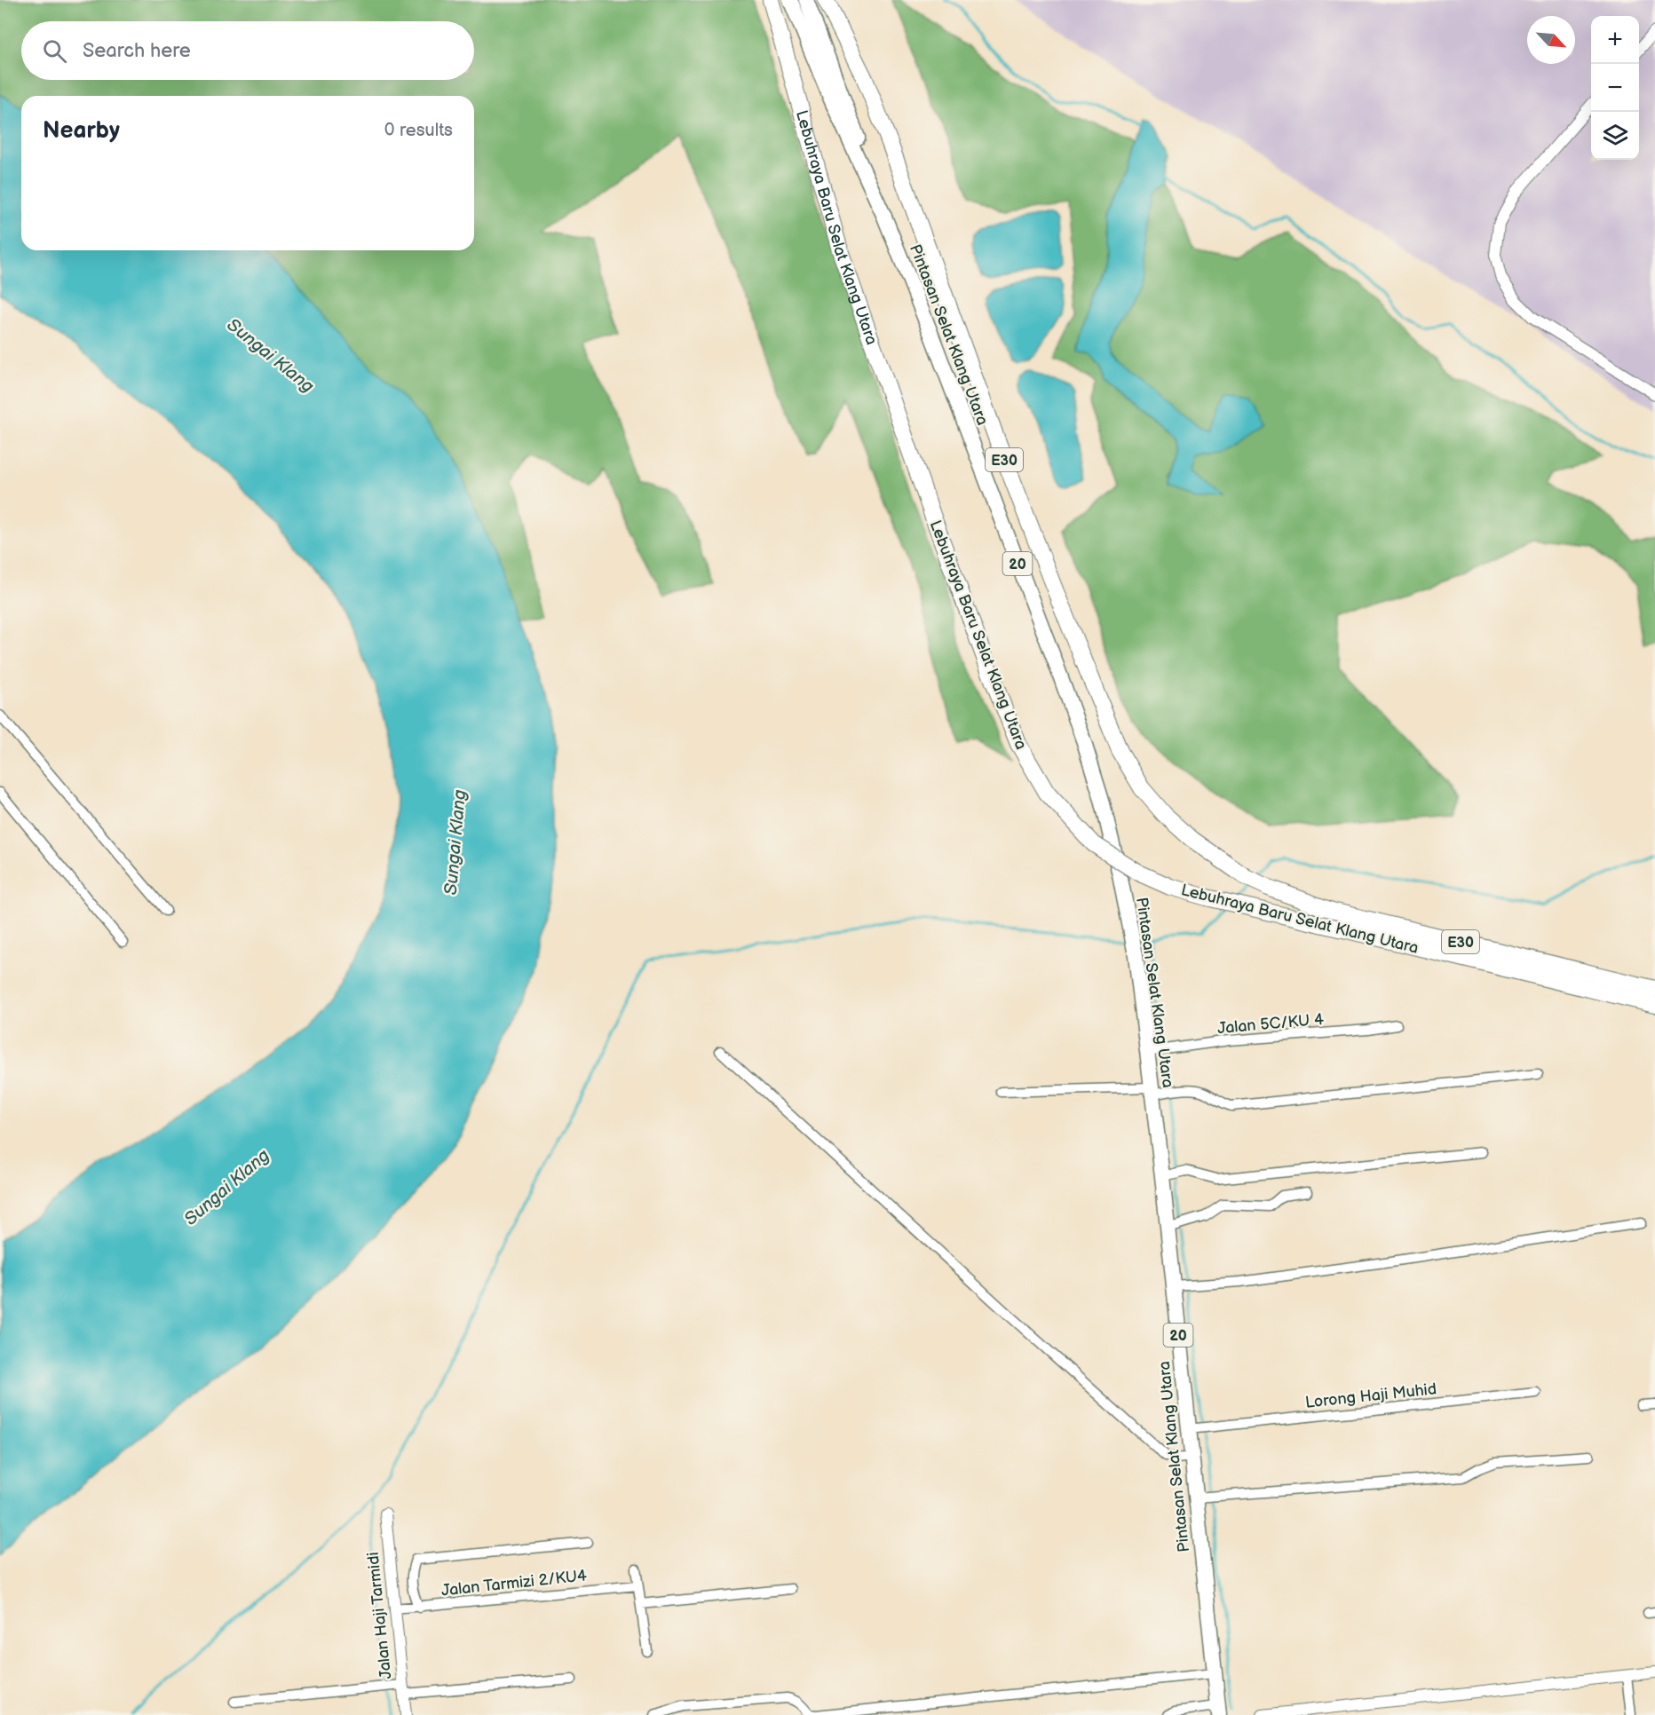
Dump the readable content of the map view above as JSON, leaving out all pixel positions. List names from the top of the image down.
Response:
{
  "streets": {
    "highway": [
      "Lebuhraya Baru Selat Klang Utara",
      "Pintasan Selat Klang Utara",
      "E30",
      "20"
    ],
    "street": [
      "Jalan 5C/KU 4",
      "Lorong Haji Muhid",
      "Jalan Tarmizi 2/KU4",
      "Jalan Haji Tarmidi"
    ]
  },
  "crossings": [
    ["Lebuhraya Baru Selat Klang Utara", "Pintasan Selat Klang Utara"],
    ["Pintasan Selat Klang Utara", "Jalan 5C/KU 4"],
    ["Pintasan Selat Klang Utara", "Lorong Haji Muhid"],
    ["Jalan Tarmizi 2/KU4", "Jalan Haji Tarmidi"]
  ],
  "water": ["Sungai Klang"],
  "north": "bottom right",
  "page": {
    "map_buttons": ["+", "−"],
    "search": "Search here",
    "heading": ["Nearby", "0 results"]
  }
}
